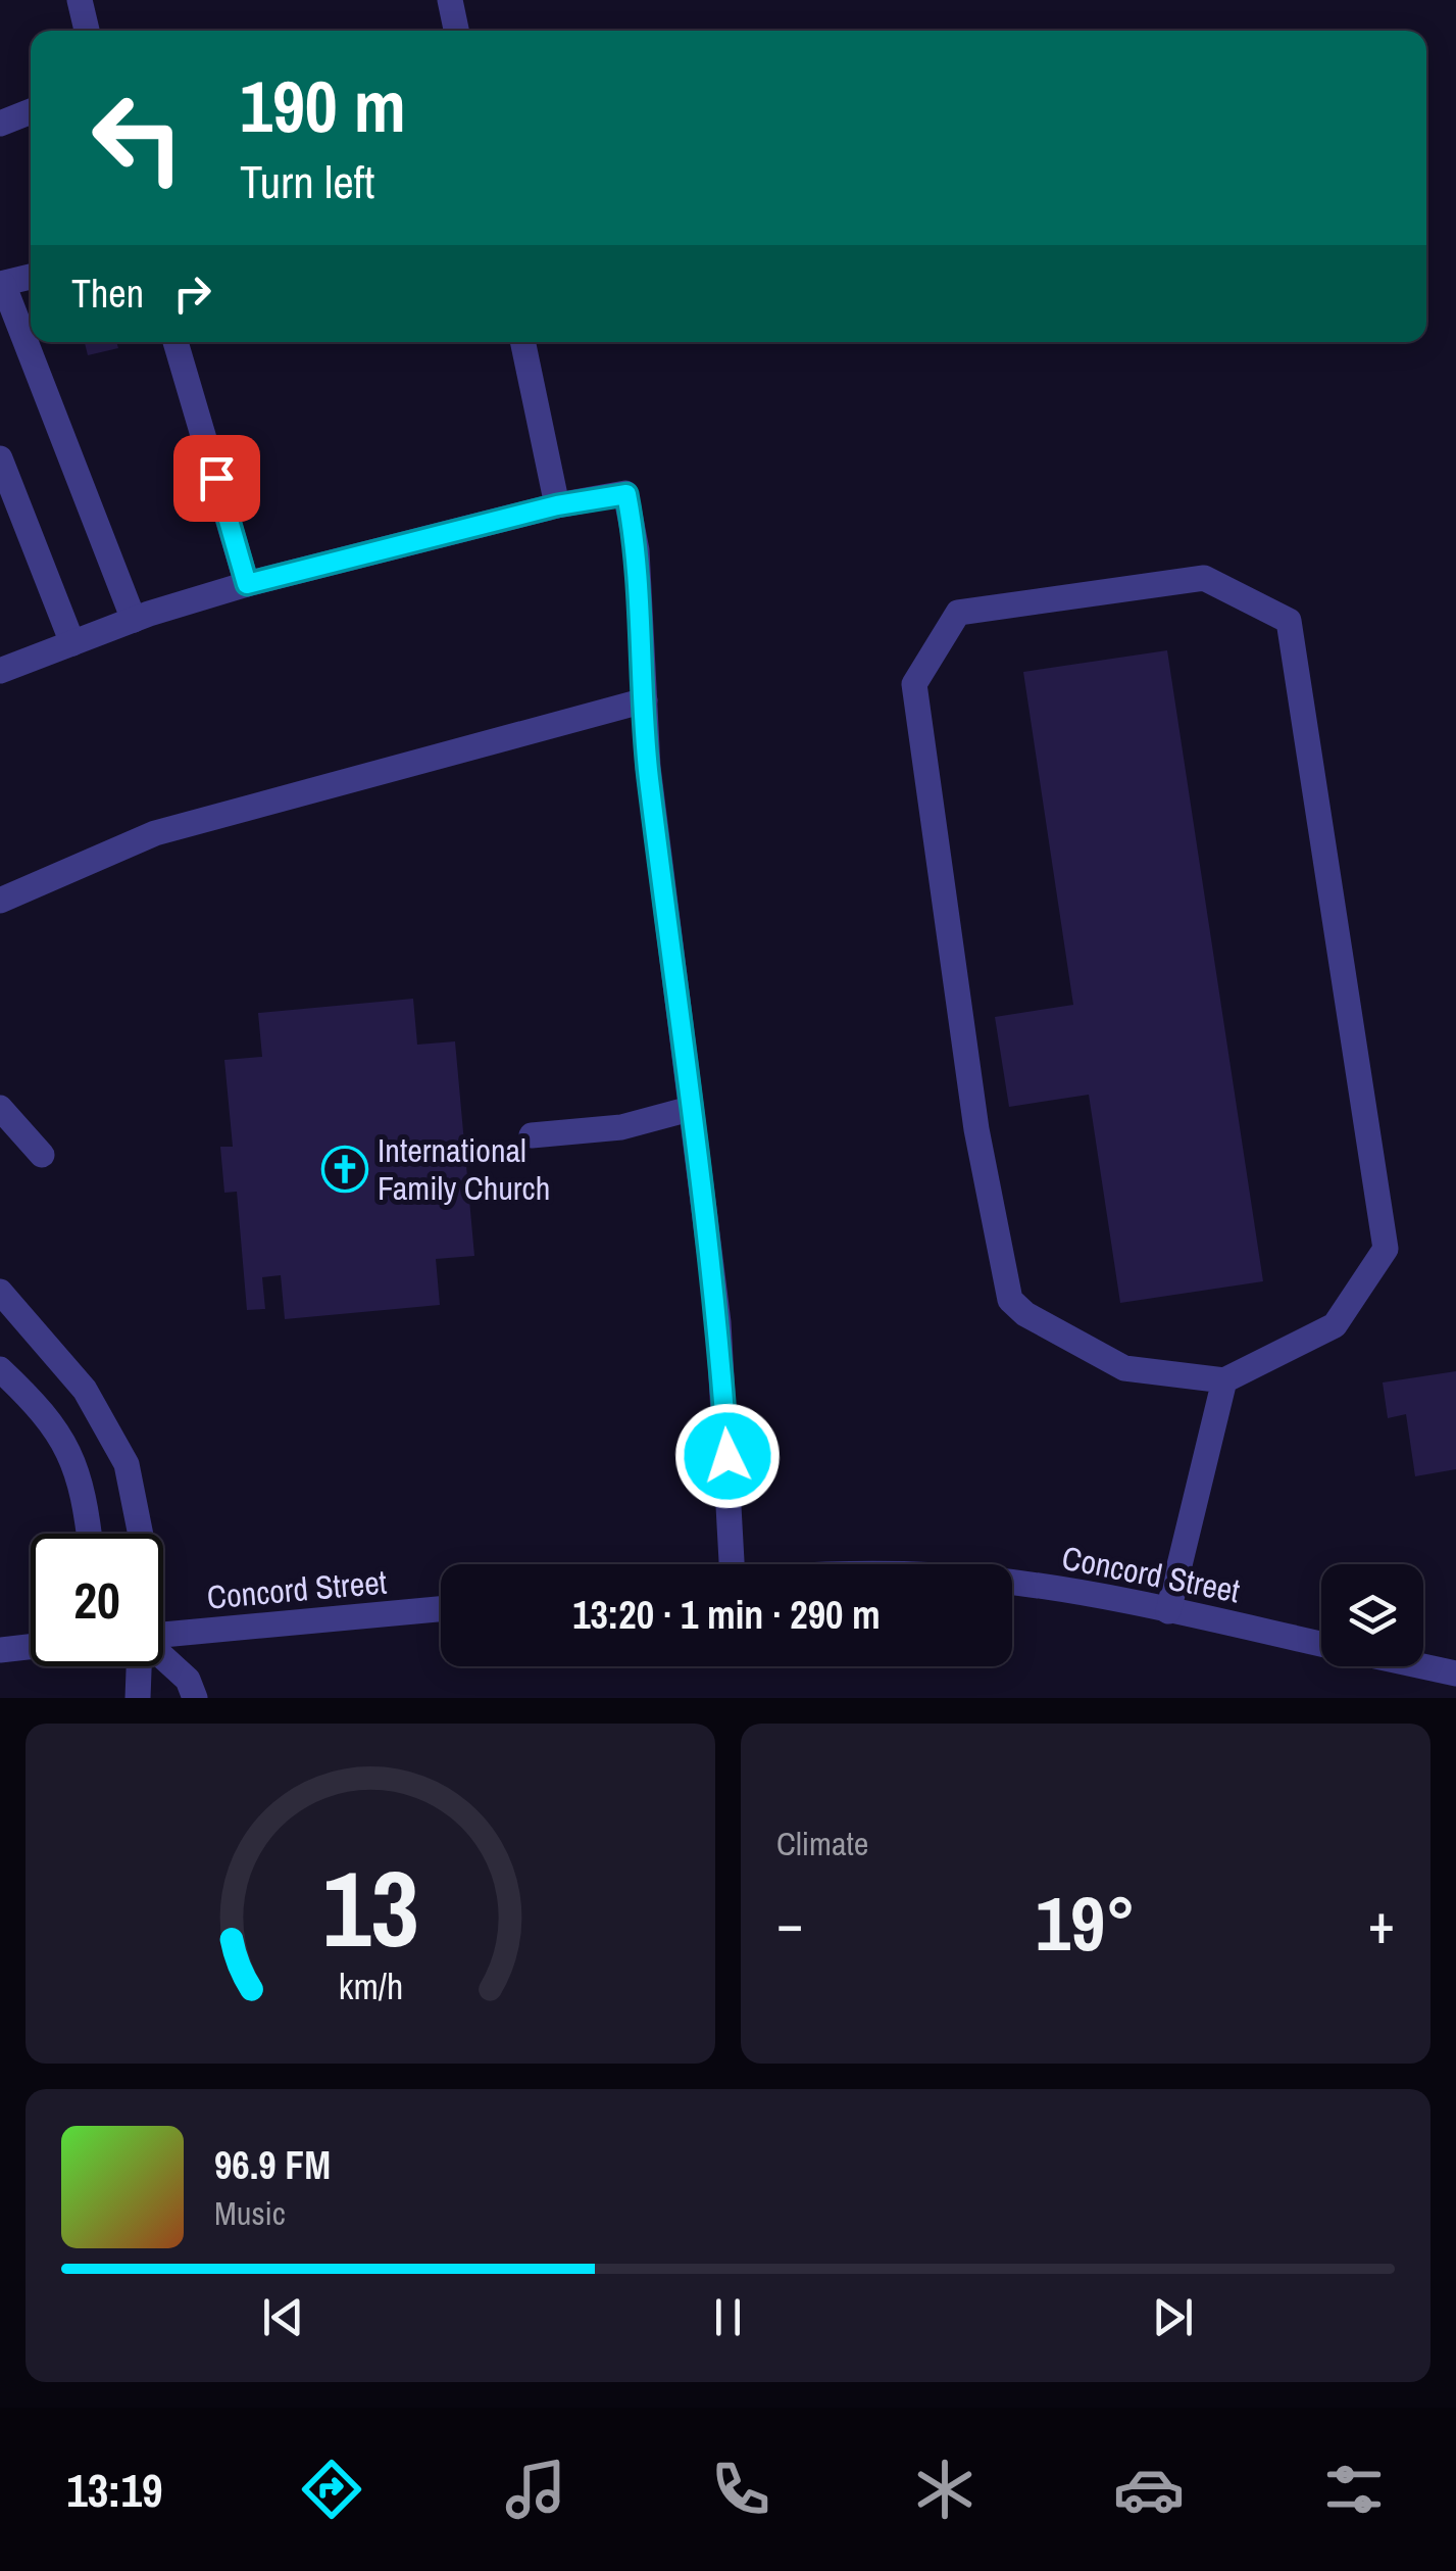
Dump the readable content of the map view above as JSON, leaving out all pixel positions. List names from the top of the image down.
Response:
{
  "streets": {
    "street": ["Concord Street"]
  },
  "places": {
    "church": ["International Family Church"]
  },
  "page": {
    "turn": ["190 m", "Turn left"],
    "then": "Then",
    "limit": "20",
    "trip": "13:20 · 1 min · 290 m",
    "tile": "Climate",
    "heat": ["−", "19°", "+"],
    "song": ["96.9 FM", "Music"],
    "tabs": "13:19",
    "gauge": ["13", "km/h"]
  }
}
